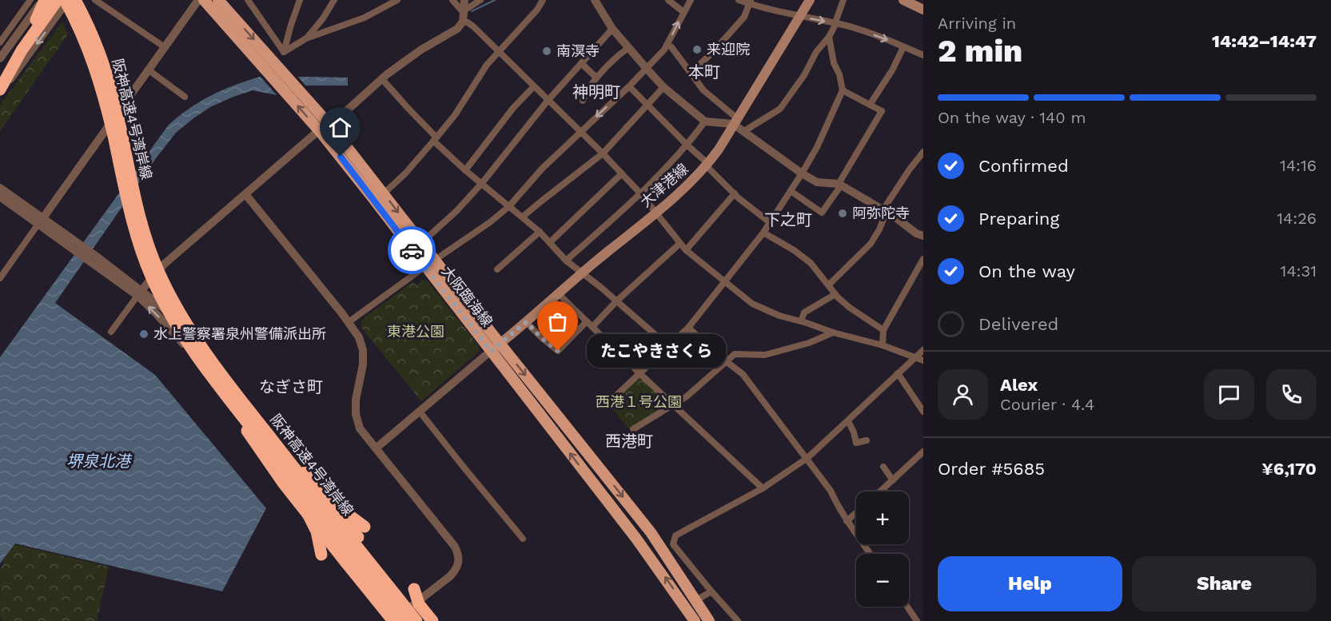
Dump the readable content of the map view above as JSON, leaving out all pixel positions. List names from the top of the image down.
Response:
{
  "streets": {
    "highway": ["阪神高速4号湾岸線"],
    "main road": ["大津港線", "大阪臨海線"]
  },
  "crossings": [
    ["大津港線", "大阪臨海線"]
  ],
  "districts": [
    "本町",
    "神明町",
    "下之町",
    "なぎさ町",
    "西港町"
  ],
  "water": ["堺泉北港"],
  "parks": ["東港公園", "西港１号公園"],
  "places": [
    "来迎院",
    "南溟寺",
    "阿弥陀寺",
    "水上警察署泉州警備派出所",
    "たこやきさくら"
  ],
  "page": {
    "heading": ["2 min", "Arriving in", "14:42–14:47"],
    "panel": [
      "Alex",
      "Courier · 4.4",
      "Order #5685",
      "¥6,170"
    ],
    "bar": "On the way · 140 m",
    "list": [
      ["Confirmed", "14:16"],
      ["Preparing", "14:26"],
      ["On the way", "14:31"],
      "Delivered"
    ],
    "bubble": "たこやきさくら",
    "map_buttons": ["+", "−"],
    "buttons": ["Help", "Share"]
  }
}
